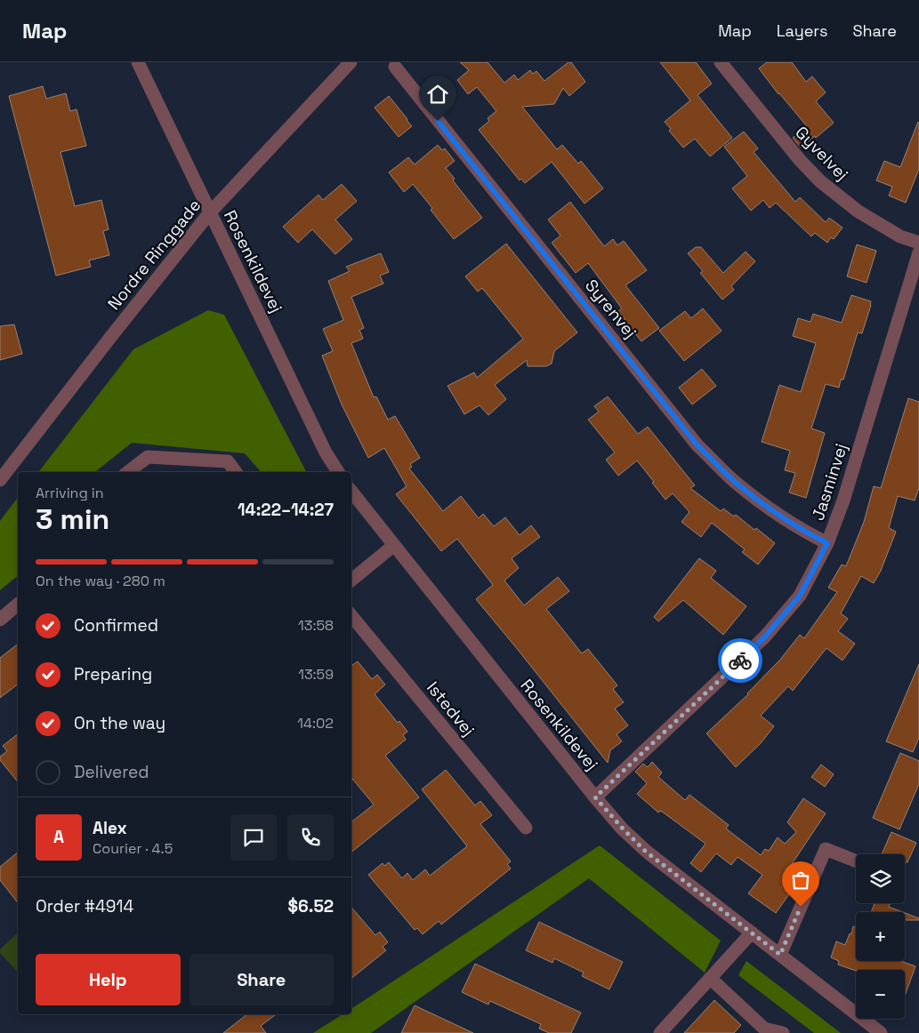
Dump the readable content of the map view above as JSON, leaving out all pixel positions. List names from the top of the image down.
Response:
{
  "streets": {
    "street": [
      "Gyvelvej",
      "Nordre Ringgade",
      "Rosenkildevej",
      "Syrenvej",
      "Jasminvej",
      "Istedvej"
    ]
  },
  "crossings": [
    ["Nordre Ringgade", "Rosenkildevej"],
    ["Rosenkildevej", "Jasminvej"],
    ["Syrenvej", "Jasminvej"]
  ],
  "page": {
    "header": "Map",
    "nav": ["Map", "Layers", "Share"],
    "heading": ["3 min", "Arriving in", "14:22–14:27"],
    "panel": [
      "Alex",
      "Courier · 4.5",
      "Order #4914",
      "$6.52"
    ],
    "bar": "On the way · 280 m",
    "list": [
      ["Confirmed", "13:58"],
      ["Preparing", "13:59"],
      ["On the way", "14:02"],
      "Delivered"
    ],
    "round": "A",
    "map_buttons": ["+", "−"],
    "buttons": ["Help", "Share"]
  }
}
